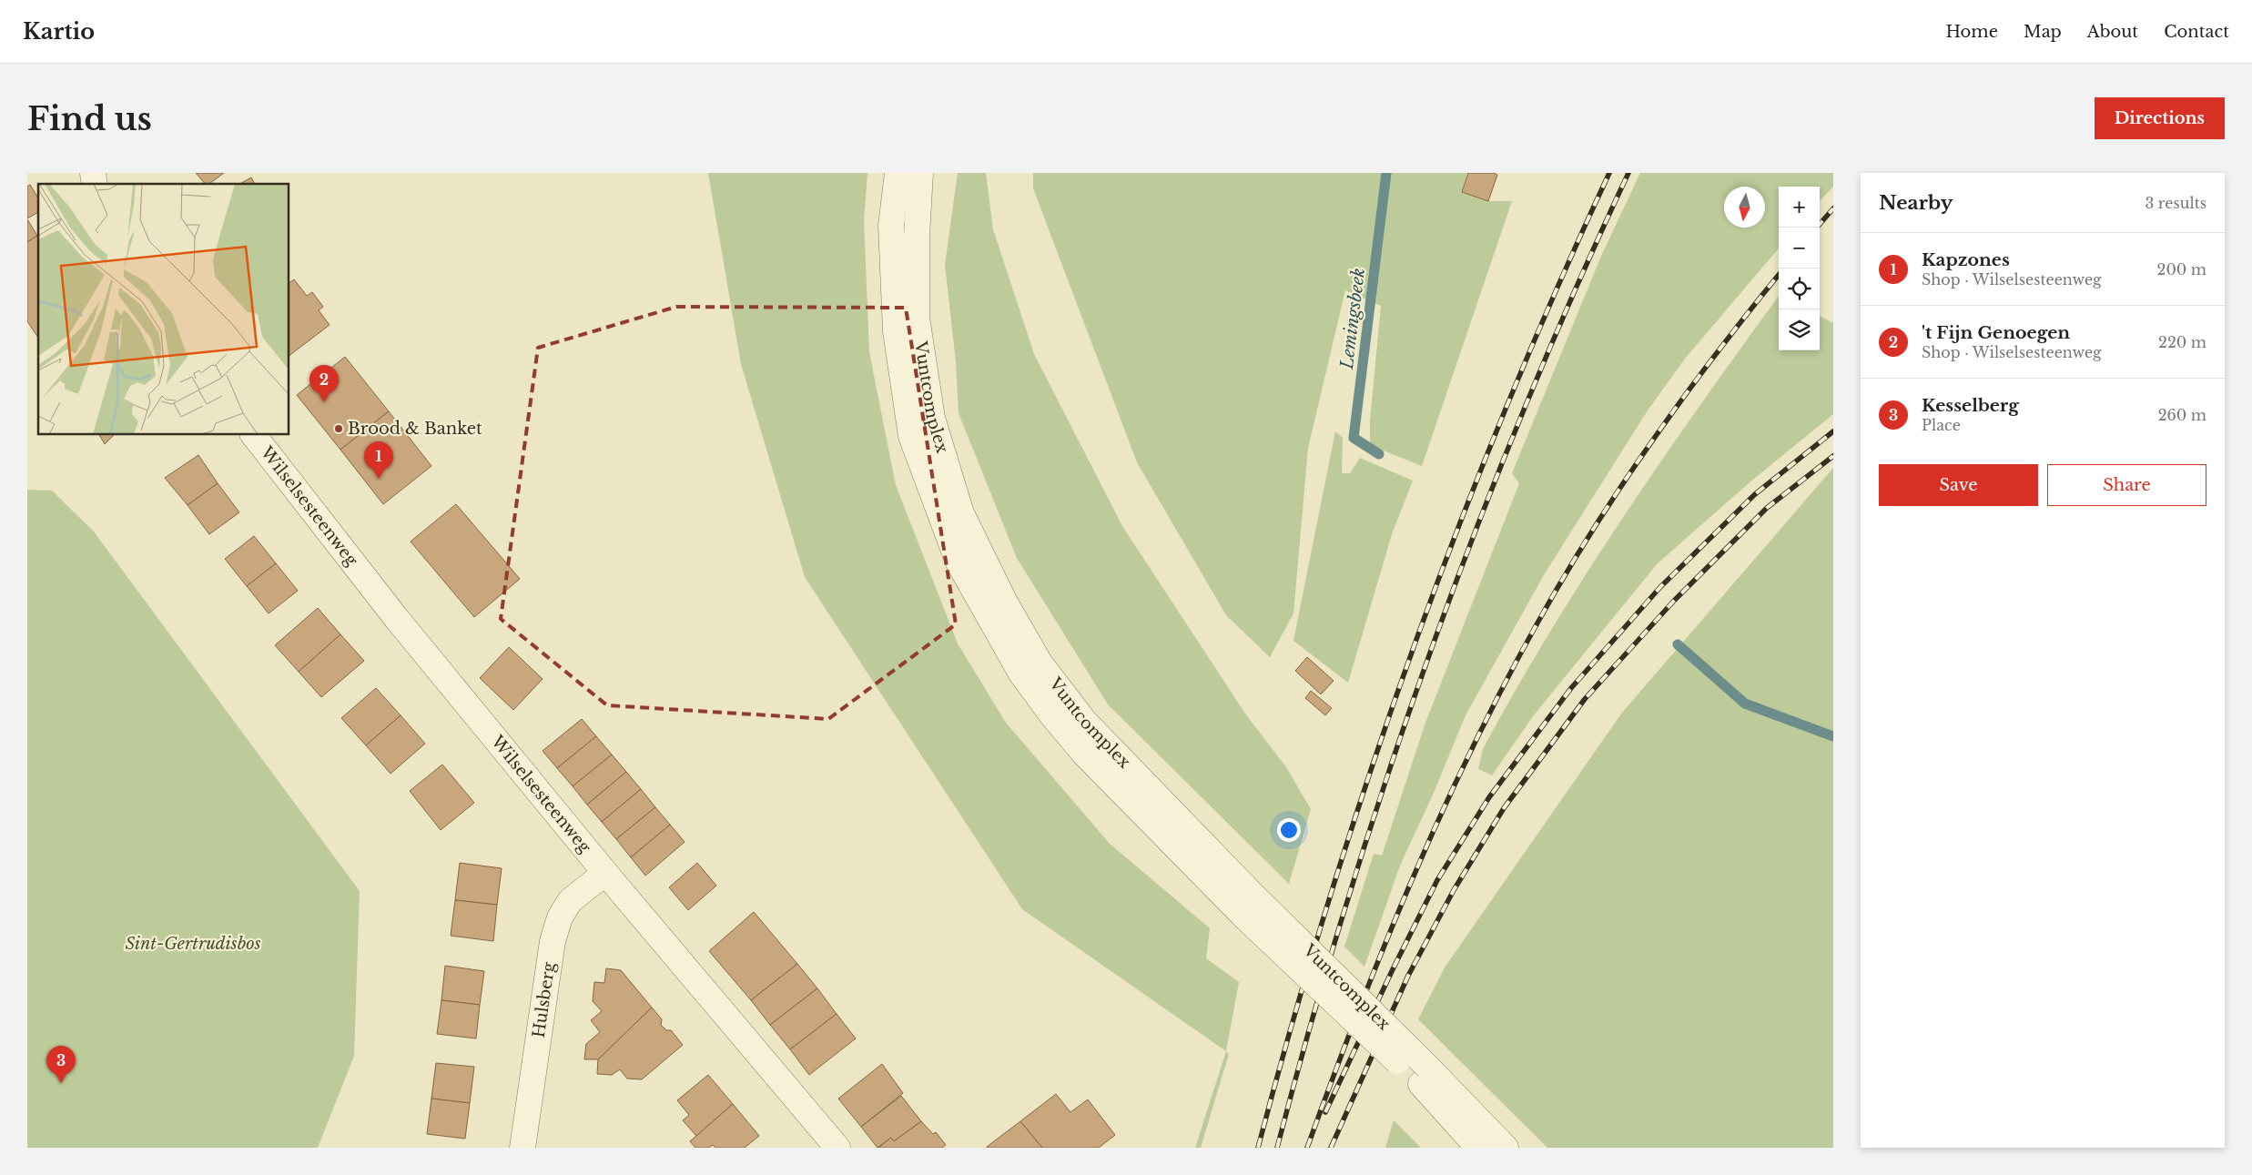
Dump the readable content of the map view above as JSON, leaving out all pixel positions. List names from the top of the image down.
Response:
{
  "streets": {
    "street": ["Vuntcomplex", "Wilselsesteenweg", "Hulsberg"]
  },
  "crossings": [
    ["Wilselsesteenweg", "Hulsberg"]
  ],
  "water": ["Lemingsbeek"],
  "parks": ["Sint-Gertrudisbos"],
  "places": ["Brood & Banket"],
  "north": "bottom",
  "page": {
    "header": "Kartio",
    "nav": [
      "Home",
      "Map",
      "About",
      "Contact"
    ],
    "buttons": [
      "Directions",
      ["Save", "Share"]
    ],
    "title": "Find us",
    "heading": ["Nearby", "3 results"],
    "map_buttons": ["+", "−"],
    "list": [
      {
        "mark": "1",
        "name": "Kapzones",
        "note": "Shop · Wilselsesteenweg",
        "value": "200 m"
      },
      {
        "mark": "2",
        "name": "'t Fijn Genoegen",
        "note": "Shop · Wilselsesteenweg",
        "value": "220 m"
      },
      {
        "mark": "3",
        "name": "Kesselberg",
        "note": "Place",
        "value": "260 m"
      }
    ],
    "pins": ["2", "1", "3"]
  }
}
